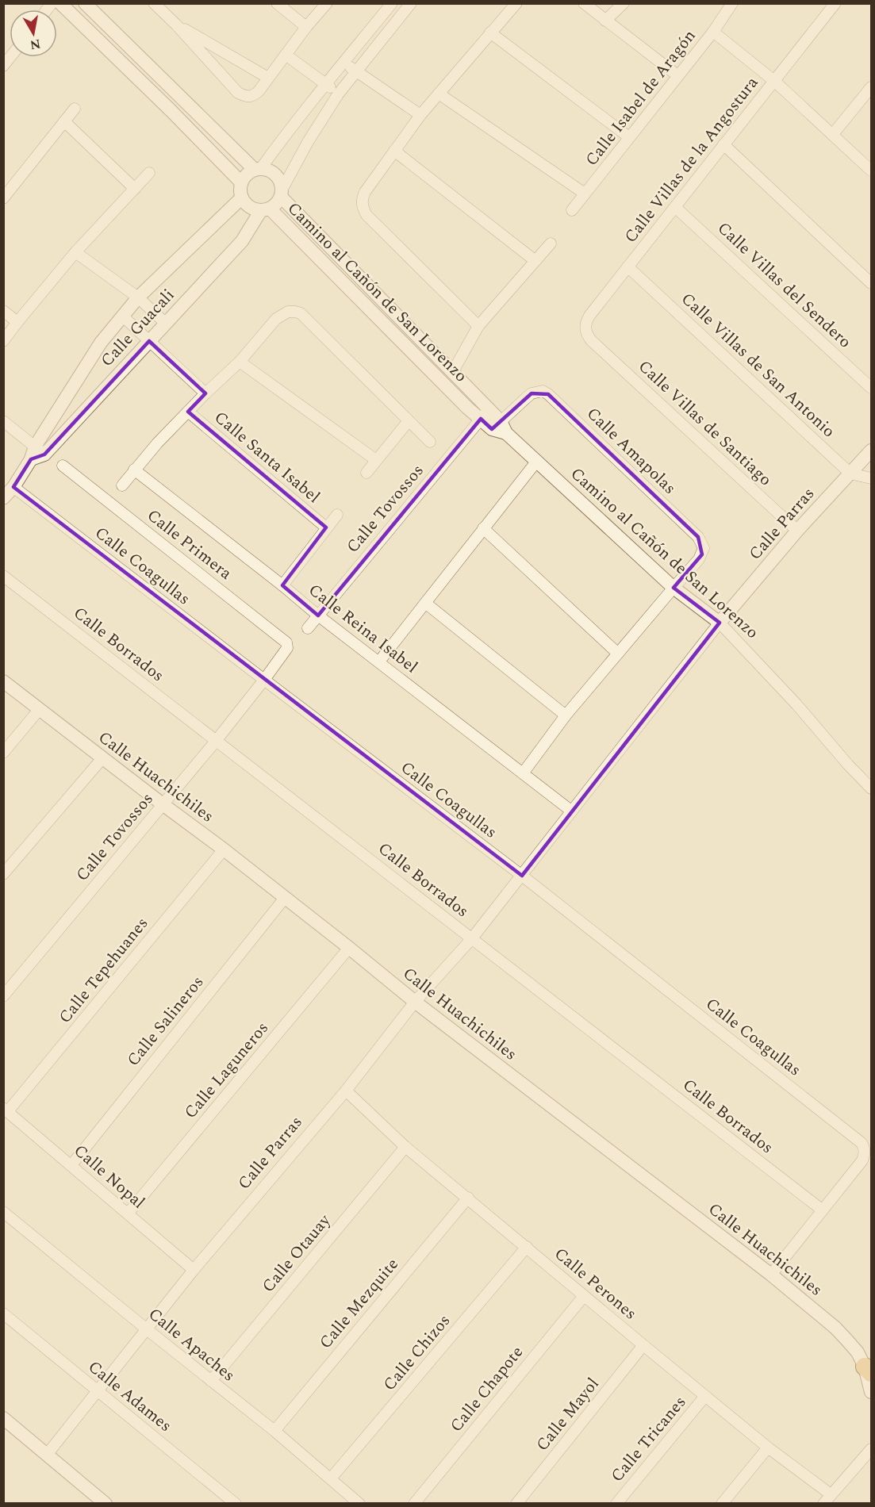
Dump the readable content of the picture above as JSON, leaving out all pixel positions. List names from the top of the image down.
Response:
{
  "streets": {
    "street": [
      "Calle Isabel de Aragón",
      "Calle Villas de la Angostura",
      "Calle Villas del Sendero",
      "Camino al Cañón de San Lorenzo",
      "Calle Guacali",
      "Calle Villas de San Antonio",
      "Calle Villas de Santiago",
      "Calle Amapolas",
      "Calle Santa Isabel",
      "Calle Tovossos",
      "Calle Parras",
      "Calle Primera",
      "Calle Coagullas",
      "Calle Reina Isabel",
      "Calle Borrados",
      "Calle Huachichiles",
      "Calle Tepehuanes",
      "Calle Salineros",
      "Calle Laguneros",
      "Calle Nopal",
      "Calle Otauay",
      "Calle Perones",
      "Calle Mezquite",
      "Calle Apaches",
      "Calle Chizos",
      "Calle Chapote",
      "Calle Adames",
      "Calle Mayol",
      "Calle Tricanes"
    ]
  },
  "crossings": [
    ["Calle Villas de la Angostura", "Calle Villas del Sendero"],
    ["Calle Villas de la Angostura", "Calle Villas de San Antonio"],
    ["Calle Villas de la Angostura", "Calle Villas de Santiago"],
    ["Camino al Cañón de San Lorenzo", "Calle Guacali"],
    ["Camino al Cañón de San Lorenzo", "Calle Amapolas"],
    ["Camino al Cañón de San Lorenzo", "Calle Tovossos"],
    ["Camino al Cañón de San Lorenzo", "Calle Parras"],
    ["Calle Guacali", "Calle Coagullas"],
    ["Calle Villas de San Antonio", "Calle Parras"],
    ["Calle Villas de Santiago", "Calle Parras"],
    ["Calle Santa Isabel", "Calle Reina Isabel"],
    ["Calle Tovossos", "Calle Primera"],
    ["Calle Tovossos", "Calle Coagullas"],
    ["Calle Tovossos", "Calle Reina Isabel"],
    ["Calle Tovossos", "Calle Borrados"],
    ["Calle Tovossos", "Calle Huachichiles"],
    ["Calle Parras", "Calle Coagullas"],
    ["Calle Parras", "Calle Reina Isabel"],
    ["Calle Parras", "Calle Borrados"],
    ["Calle Parras", "Calle Huachichiles"],
    ["Calle Parras", "Calle Nopal"],
    ["Calle Parras", "Calle Perones"],
    ["Calle Parras", "Calle Apaches"],
    ["Calle Parras", "Calle Adames"],
    ["Calle Coagullas", "Calle Borrados"],
    ["Calle Huachichiles", "Calle Tepehuanes"],
    ["Calle Huachichiles", "Calle Salineros"],
    ["Calle Huachichiles", "Calle Laguneros"],
    ["Calle Tepehuanes", "Calle Nopal"],
    ["Calle Salineros", "Calle Nopal"],
    ["Calle Laguneros", "Calle Nopal"],
    ["Calle Otauay", "Calle Perones"],
    ["Calle Otauay", "Calle Apaches"],
    ["Calle Perones", "Calle Mezquite"],
    ["Calle Perones", "Calle Chizos"],
    ["Calle Perones", "Calle Chapote"],
    ["Calle Perones", "Calle Mayol"],
    ["Calle Perones", "Calle Tricanes"],
    ["Calle Mezquite", "Calle Apaches"],
    ["Calle Apaches", "Calle Chizos"]
  ],
  "north": "bottom"
}
